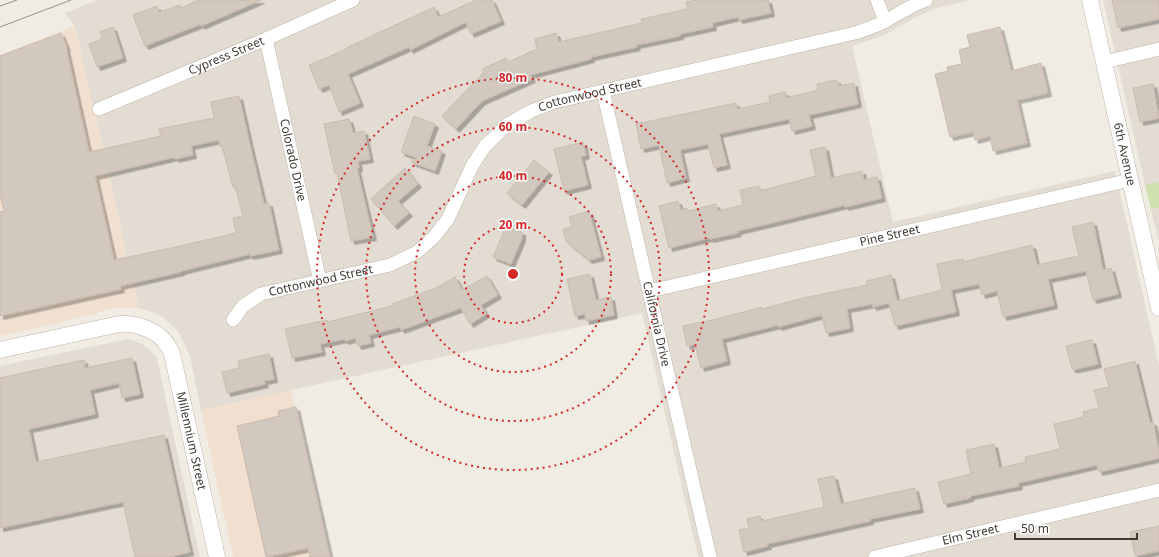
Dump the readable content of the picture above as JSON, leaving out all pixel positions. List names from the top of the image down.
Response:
{
  "streets": {
    "street": [
      "Cypress Street",
      "Cottonwood Street",
      "6th Avenue",
      "Colorado Drive",
      "Pine Street",
      "California Drive",
      "Millennium Street",
      "Elm Street"
    ]
  },
  "crossings": [
    ["Cypress Street", "Colorado Drive"],
    ["Cottonwood Street", "Colorado Drive"],
    ["Cottonwood Street", "California Drive"],
    ["6th Avenue", "Pine Street"],
    ["Pine Street", "California Drive"]
  ],
  "scale_bar": "50 m",
  "rings": [
    "80 m",
    "60 m",
    "40 m",
    "20 m"
  ]
}
